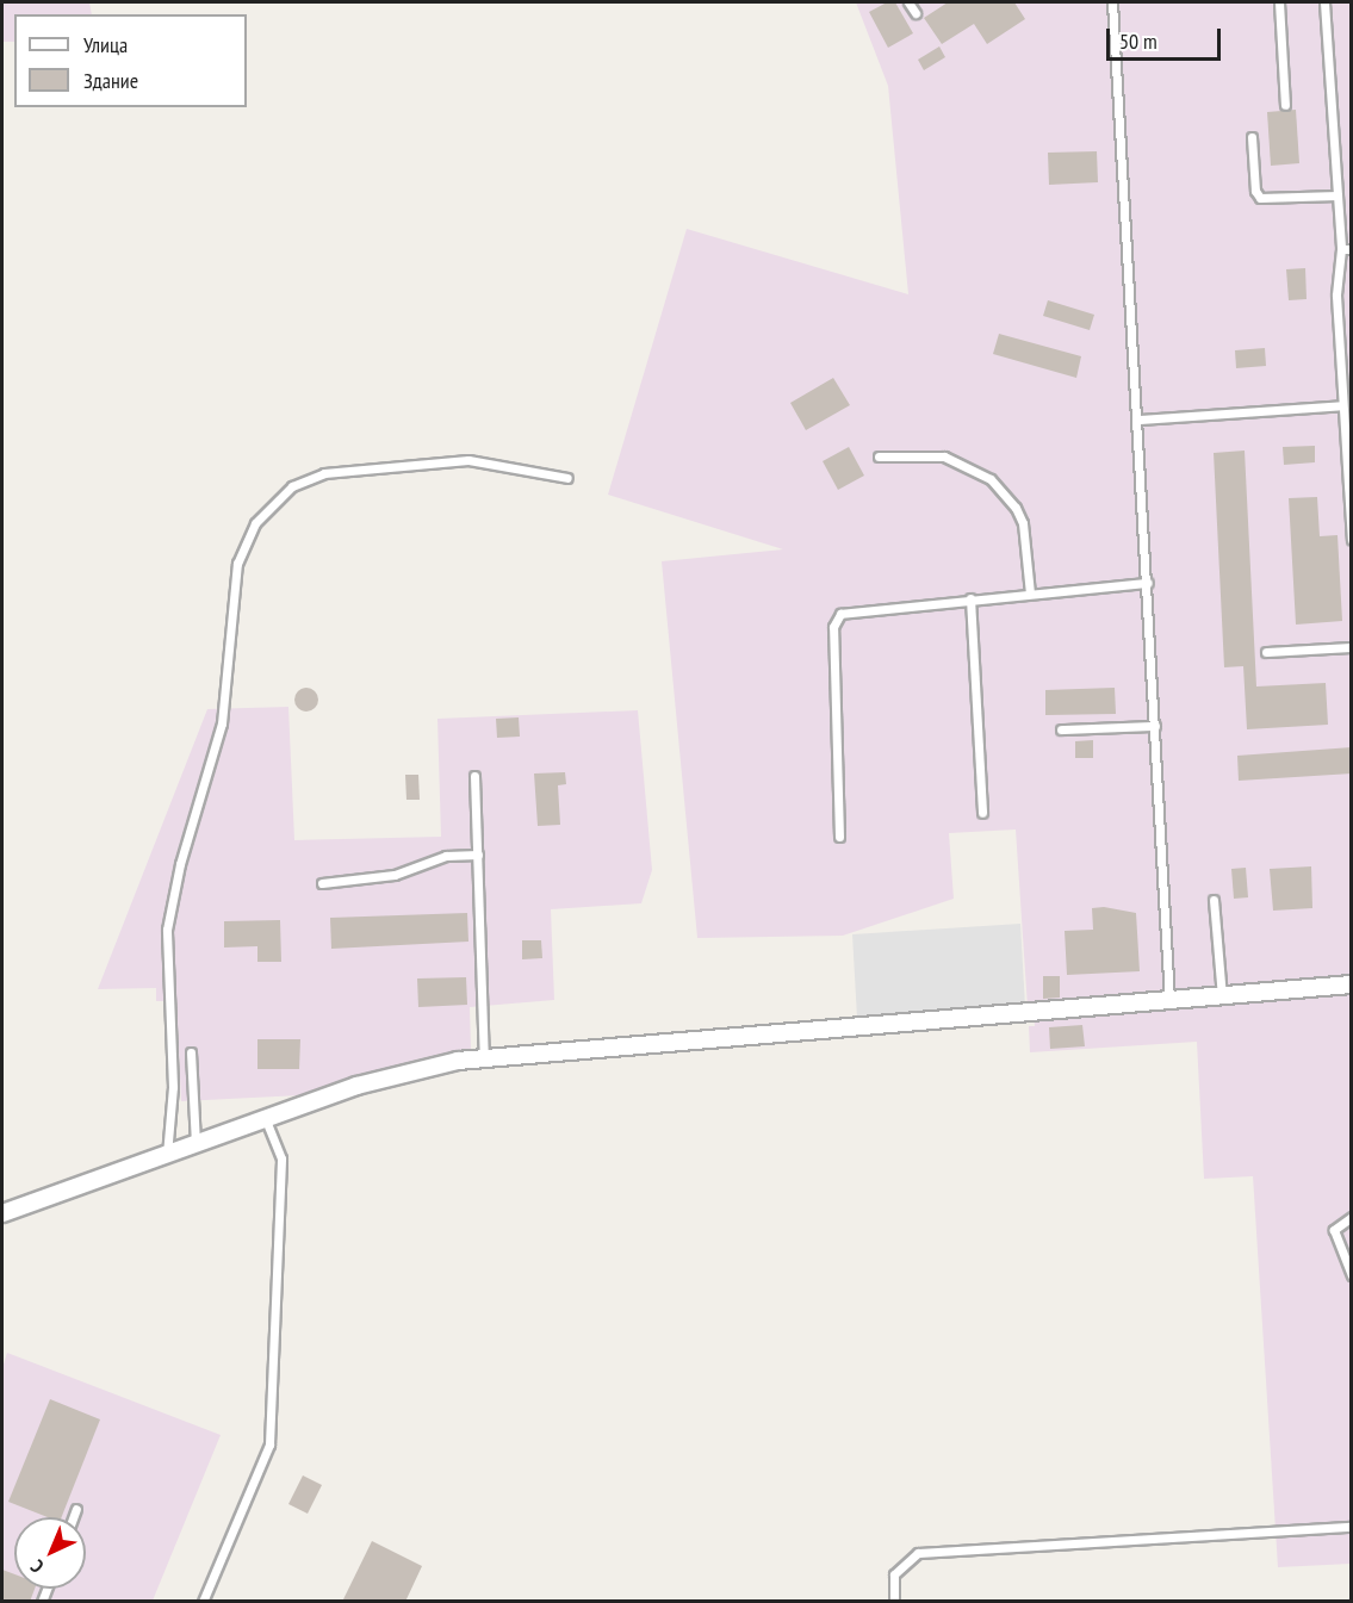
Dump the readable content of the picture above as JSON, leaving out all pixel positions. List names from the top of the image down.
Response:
{
  "legend": ["Улица", "Здание"],
  "scale_bar": "50 m",
  "north": "bottom left"
}
